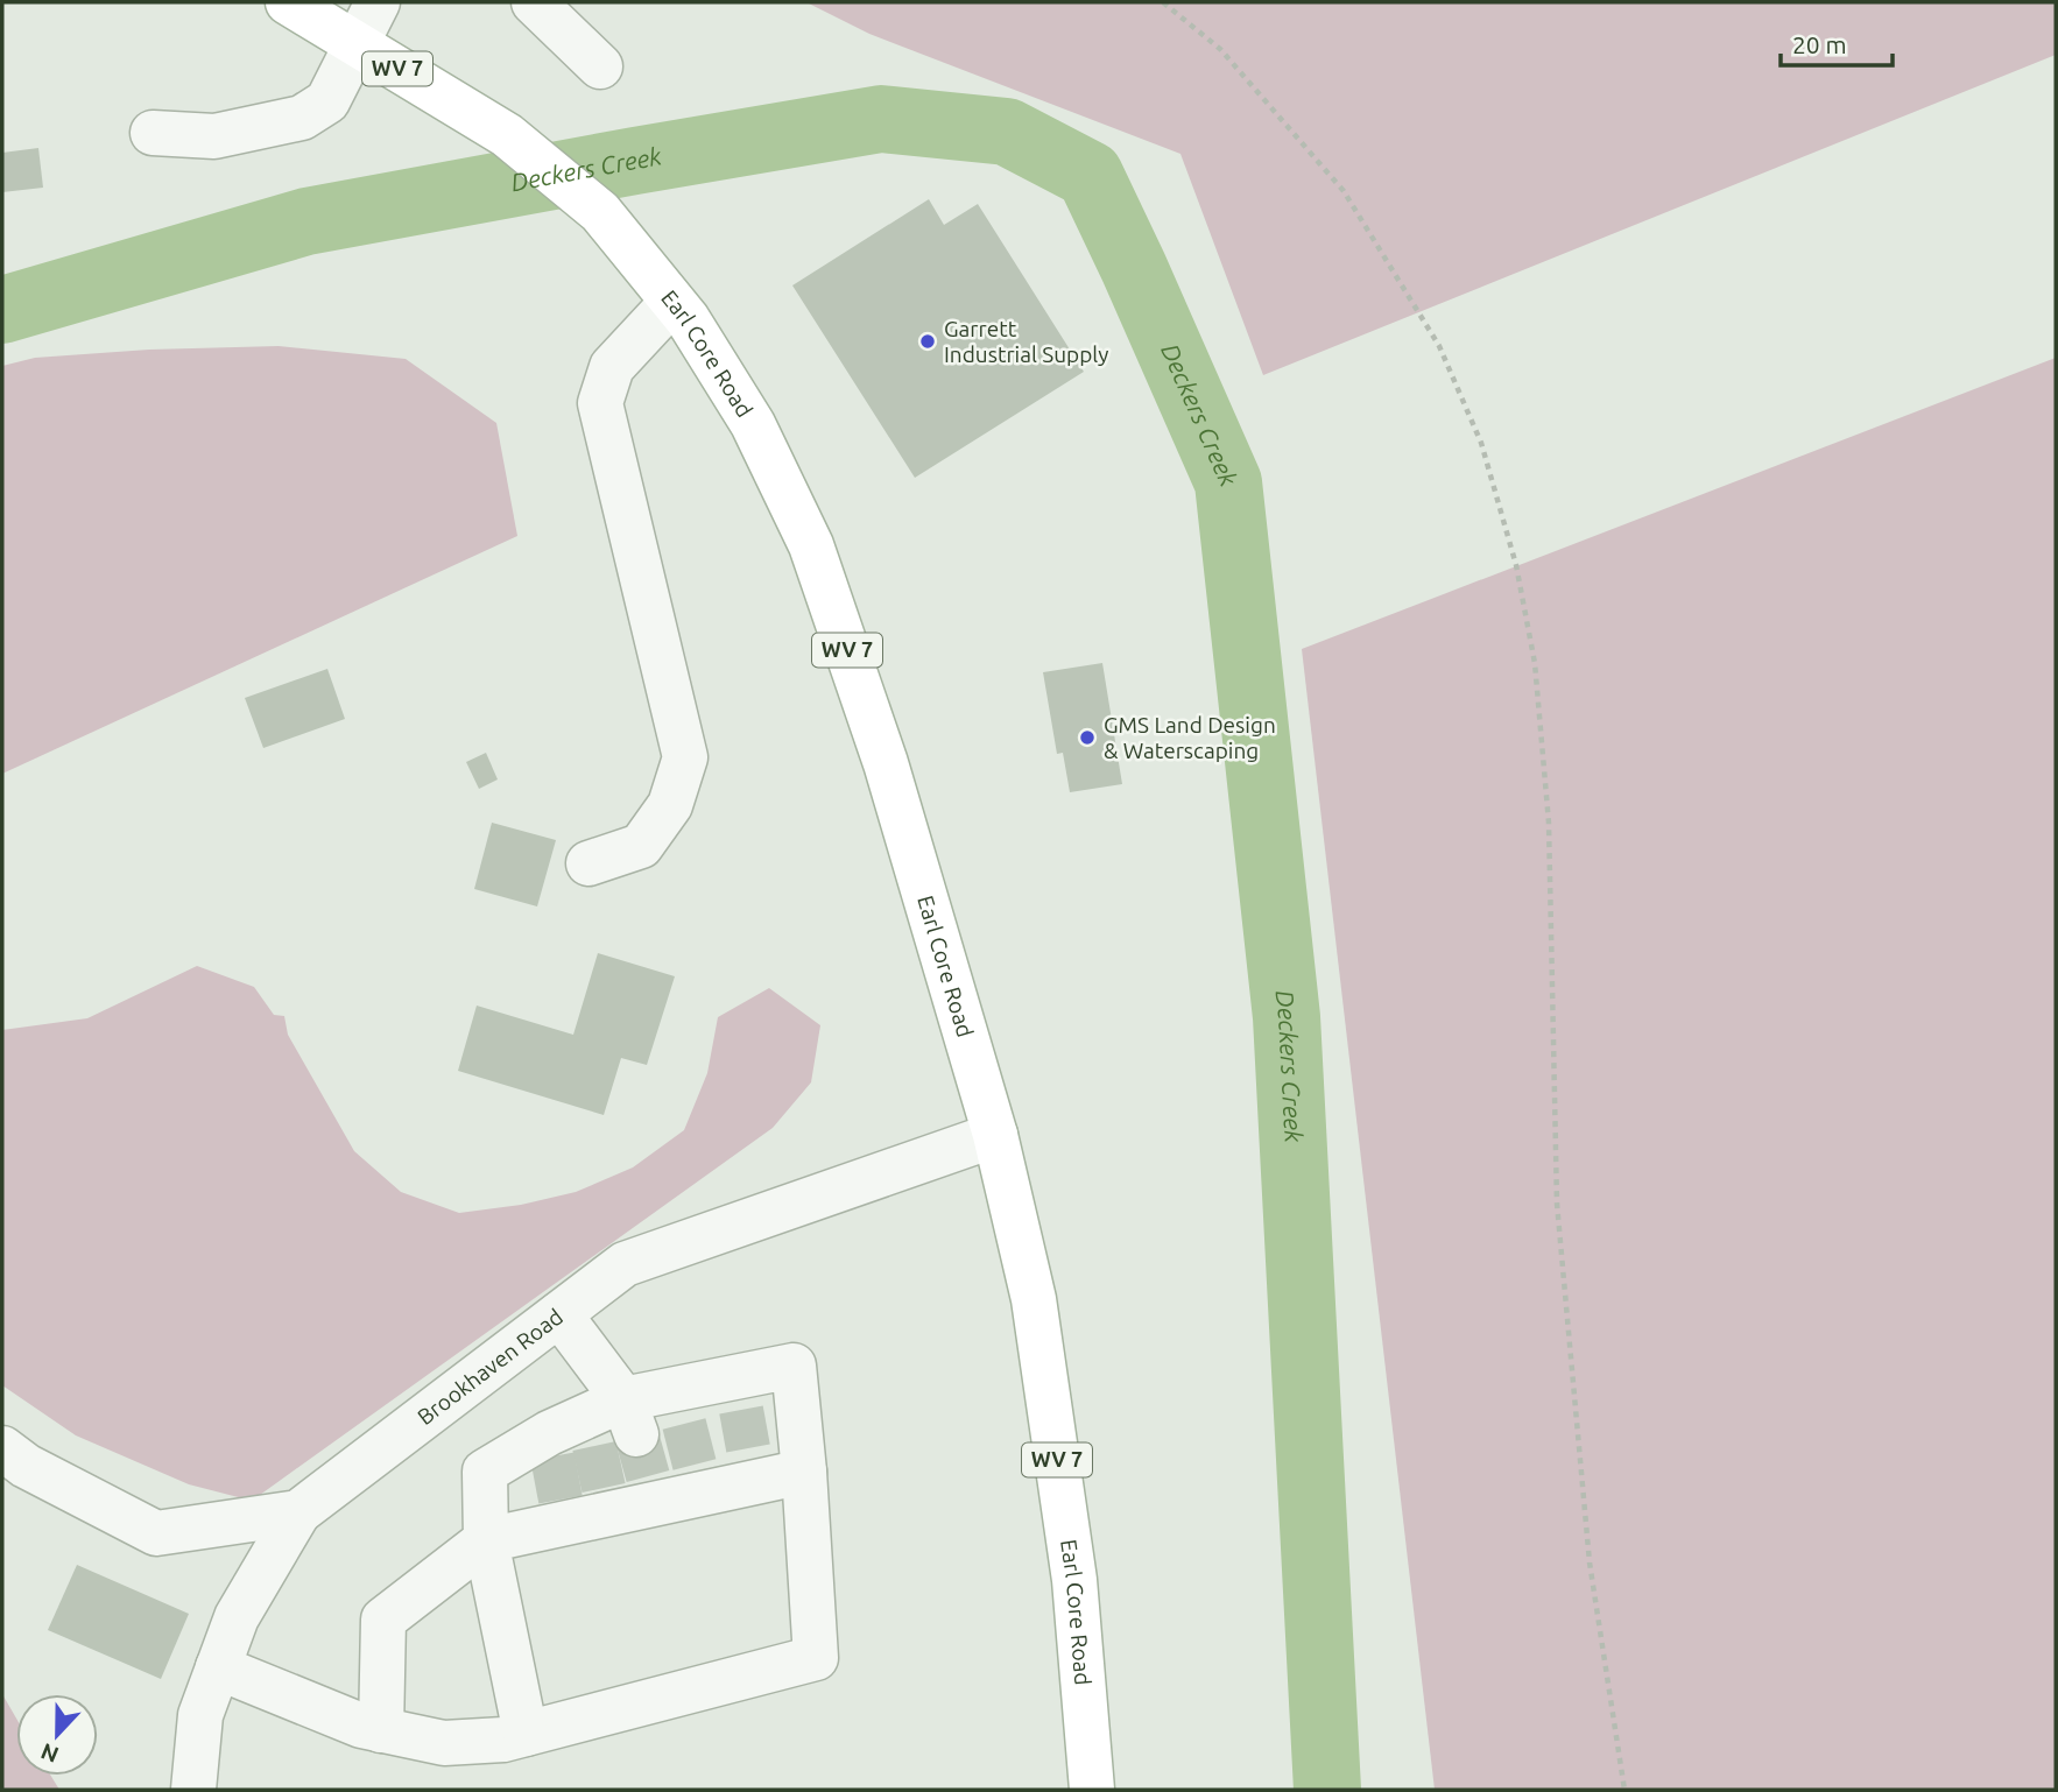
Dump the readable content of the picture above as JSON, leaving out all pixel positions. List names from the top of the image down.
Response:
{
  "streets": {
    "main road": ["WV 7", "Earl Core Road"],
    "street": ["Brookhaven Road"]
  },
  "crossings": [
    ["WV 7", "Earl Core Road"],
    ["Earl Core Road", "Brookhaven Road"]
  ],
  "water": ["Deckers Creek"],
  "places": ["Garrett Industrial Supply", "GMS Land Design & Waterscaping"],
  "scale_bar": "20 m",
  "north": "bottom"
}
